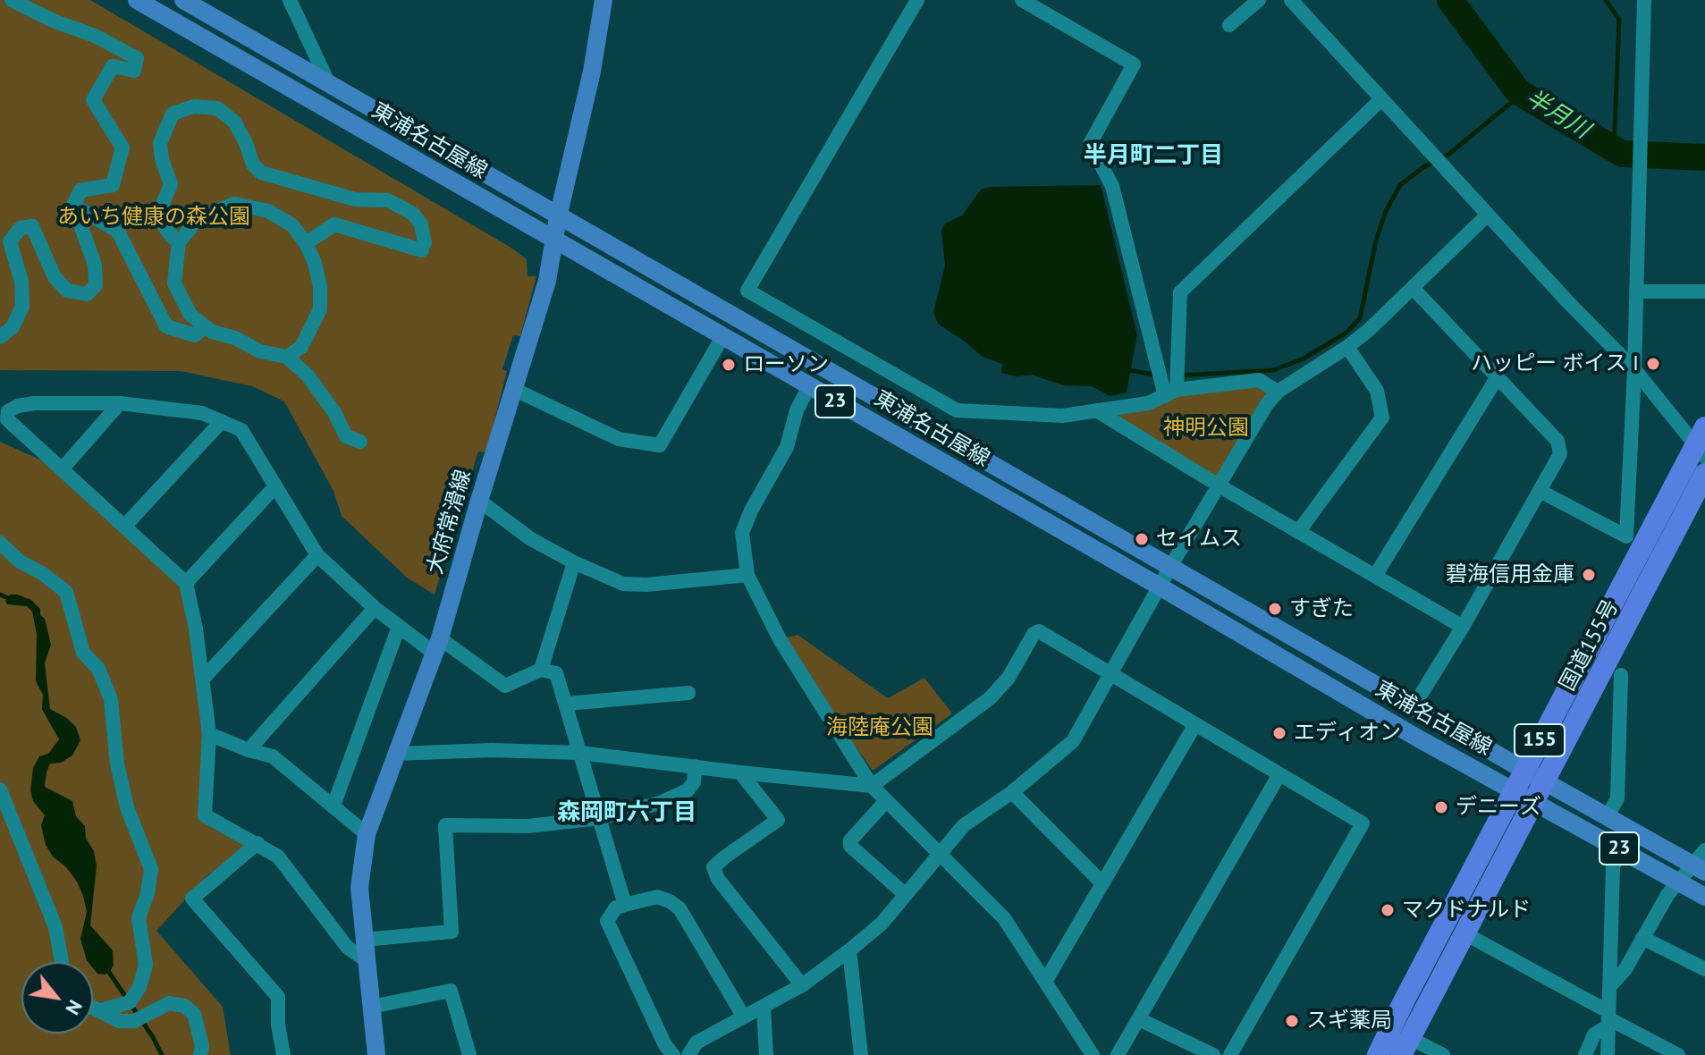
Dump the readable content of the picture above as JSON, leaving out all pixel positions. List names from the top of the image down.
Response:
{
  "streets": {
    "highway": ["国道155号", "155"],
    "main road": ["東浦名古屋線", "23", "大府常滑線"]
  },
  "crossings": [
    ["東浦名古屋線", "大府常滑線"],
    ["東浦名古屋線", "国道155号"]
  ],
  "districts": ["半月町二丁目", "森岡町六丁目"],
  "water": ["半月川"],
  "parks": ["あいち健康の森公園", "神明公園", "海陸庵公園"],
  "places": [
    "ハッピー ボイス I",
    "ローソン",
    "セイムス",
    "碧海信用金庫",
    "すぎた",
    "エディオン",
    "デニーズ",
    "マクドナルド",
    "スギ薬局"
  ],
  "north": "bottom right"
}
